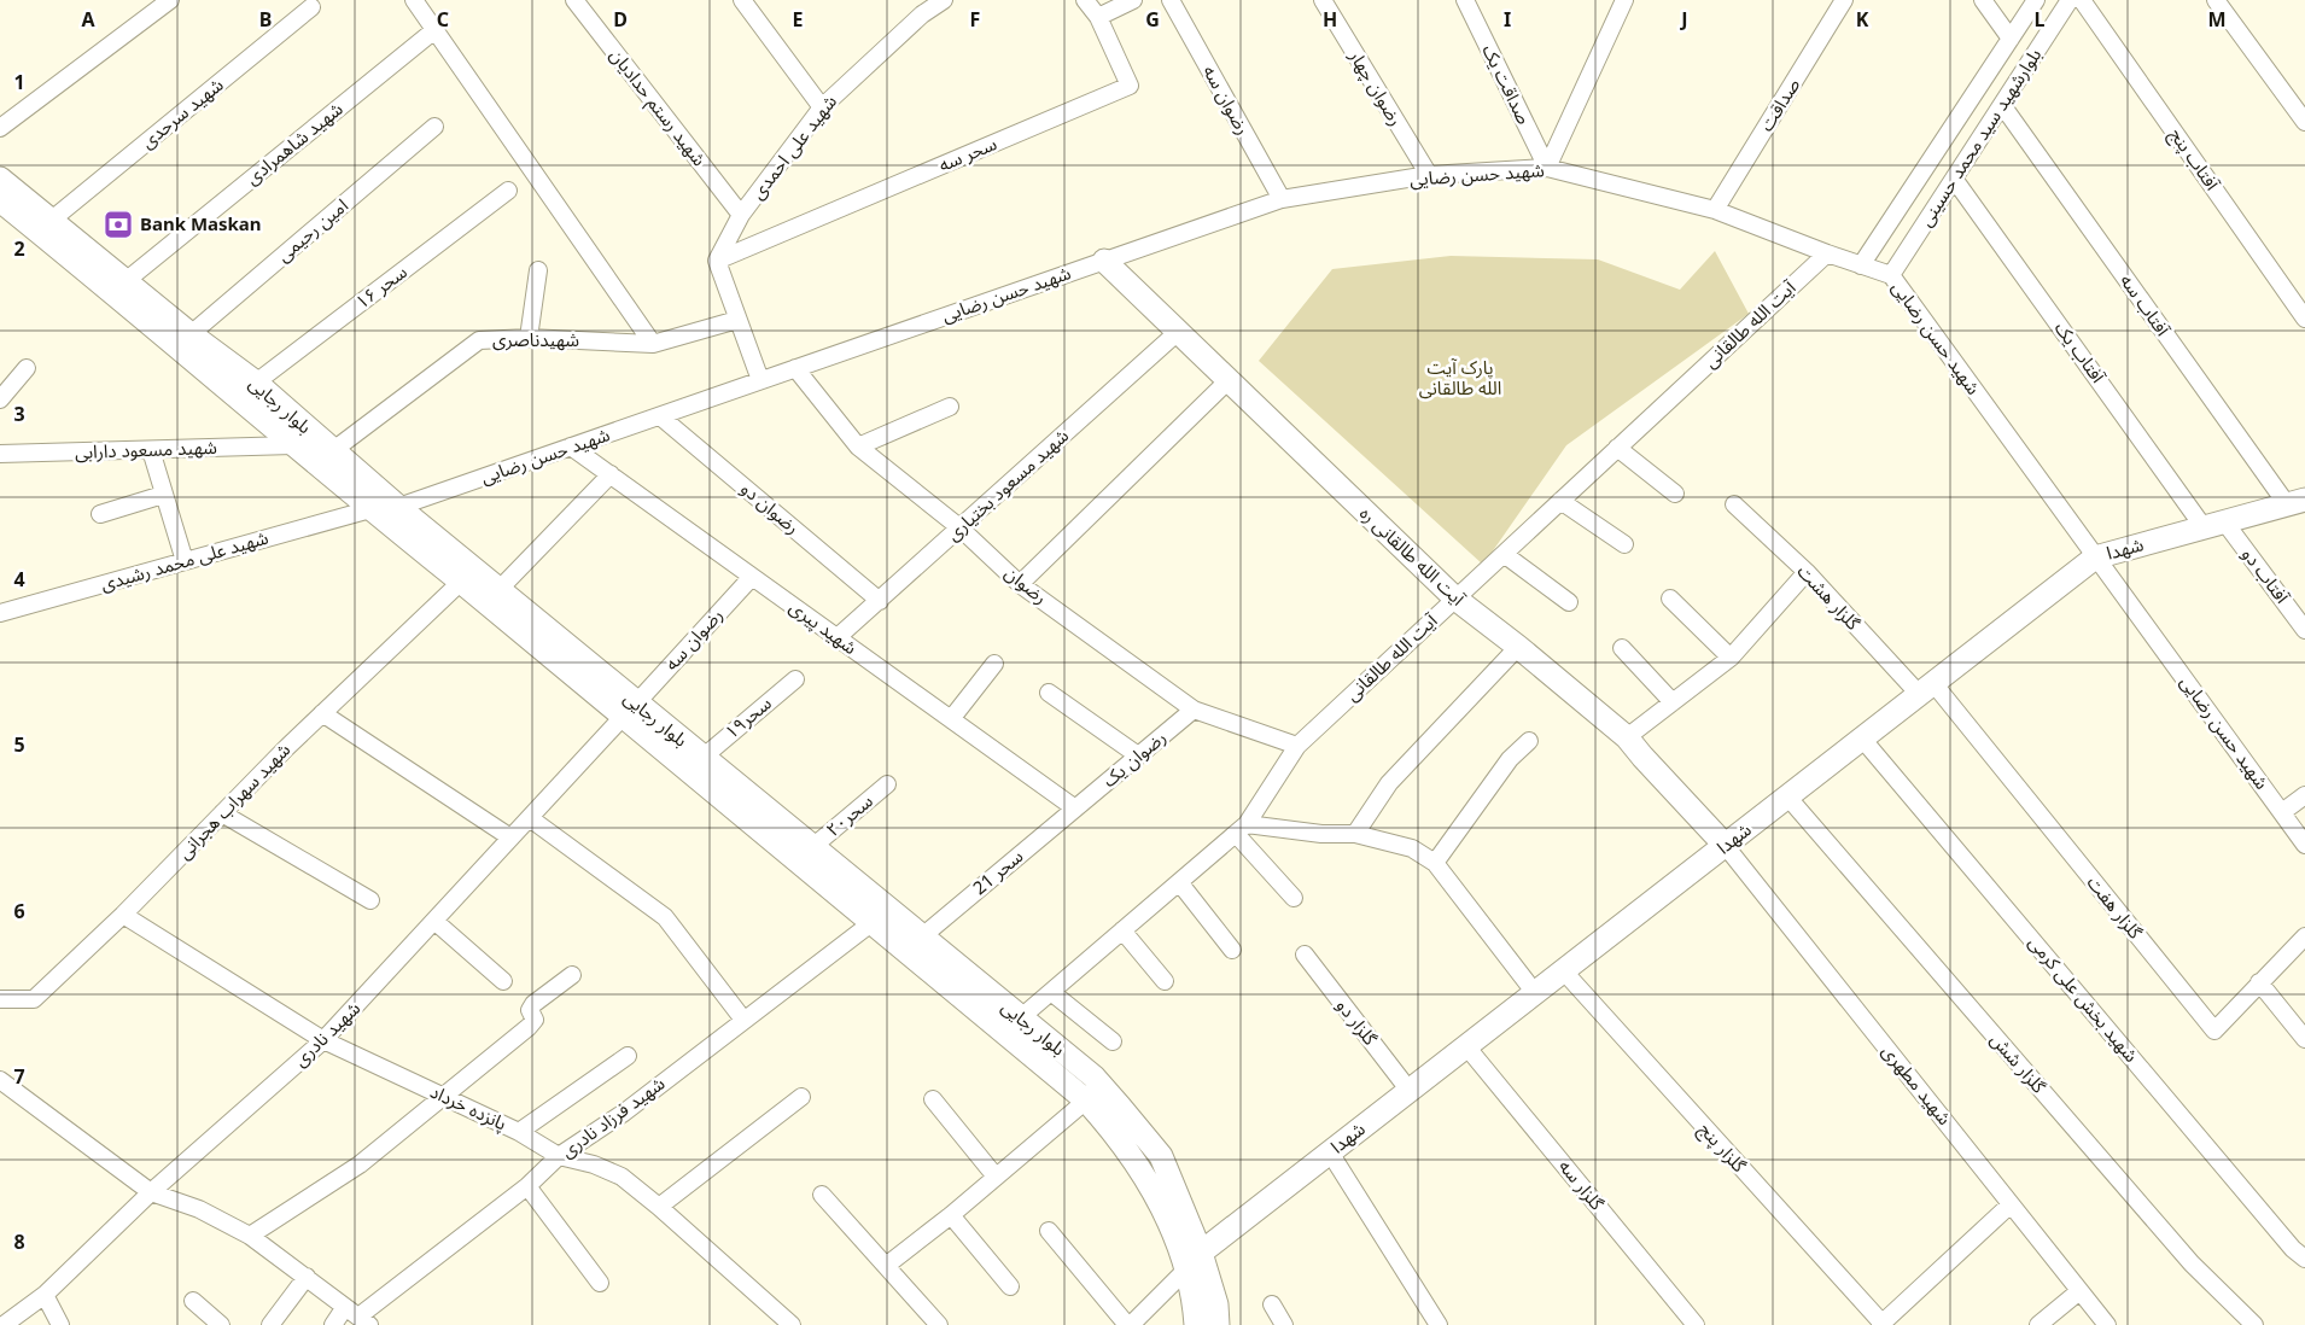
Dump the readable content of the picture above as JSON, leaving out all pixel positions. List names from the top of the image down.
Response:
{
  "streets": {
    "main road": ["بلوار رجایی", "شهدا", "آیت الله طالقانی ره"],
    "street": [
      "صداقت یک",
      "رضوان چهار",
      "رضوان سه",
      "صداقت",
      "شهید رستم حدادیان",
      "شهید سرحدی",
      "بلوارشهید سید محمد حسینی",
      "شهید شاهمرادی",
      "شهید علی احمدی",
      "سحر سه",
      "آفتاب پنج",
      "شهید حسن رضایی",
      "امین رحیمی",
      "سحر ۱۶",
      "آفتاب سه",
      "آیت الله طالقانی",
      "شهیدناصری",
      "آفتاب یک",
      "شهید مسعود دارابی",
      "شهید مسعود بختیاری",
      "رضوان دو",
      "شهید علی محمد رشیدی",
      "آفتاب دو",
      "رضوان",
      "گلزار هشت",
      "شهید پیری",
      "سحر۱۹",
      "رضوان یک",
      "شهید سهراب هجرانی",
      "سحر۲۰",
      "سحر 21",
      "گلزار هفت",
      "شهید بخش علی کرمی",
      "گلزار دو",
      "شهید نادری",
      "گلزار شش",
      "شهید مطهری",
      "پانزده خرداد",
      "شهید فرزاد نادری",
      "گلزار پنج",
      "گلزار سه"
    ]
  },
  "crossings": [
    ["صداقت یک", "شهید حسن رضایی"],
    ["رضوان چهار", "شهید حسن رضایی"],
    ["رضوان سه", "شهید حسن رضایی"],
    ["رضوان سه", "بلوار رجایی"],
    ["رضوان سه", "شهید پیری"],
    ["رضوان سه", "شهید نادری"],
    ["صداقت", "شهید حسن رضایی"],
    ["شهید رستم حدادیان", "شهید علی احمدی"],
    ["شهید سرحدی", "بلوار رجایی"],
    ["بلوارشهید سید محمد حسینی", "شهید حسن رضایی"],
    ["بلوارشهید سید محمد حسینی", "آفتاب سه"],
    ["بلوارشهید سید محمد حسینی", "آفتاب یک"],
    ["شهید شاهمرادی", "بلوار رجایی"],
    ["شهید علی احمدی", "سحر سه"],
    ["شهید حسن رضایی", "آیت الله طالقانی"],
    ["شهید حسن رضایی", "بلوار رجایی"],
    ["شهید حسن رضایی", "رضوان دو"],
    ["شهید حسن رضایی", "شهدا"],
    ["شهید حسن رضایی", "آیت الله طالقانی ره"],
    ["شهید حسن رضایی", "رضوان"],
    ["شهید حسن رضایی", "شهید پیری"],
    ["امین رحیمی", "بلوار رجایی"],
    ["سحر ۱۶", "بلوار رجایی"],
    ["آفتاب سه", "شهدا"],
    ["آیت الله طالقانی", "بلوار رجایی"],
    ["آیت الله طالقانی", "آیت الله طالقانی ره"],
    ["آیت الله طالقانی", "رضوان"],
    ["شهیدناصری", "بلوار رجایی"],
    ["آفتاب یک", "شهدا"],
    ["آفتاب یک", "آفتاب دو"],
    ["بلوار رجایی", "شهید مسعود دارابی"],
    ["بلوار رجایی", "شهدا"],
    ["بلوار رجایی", "شهید علی محمد رشیدی"],
    ["بلوار رجایی", "سحر۱۹"],
    ["بلوار رجایی", "شهید سهراب هجرانی"],
    ["بلوار رجایی", "سحر۲۰"],
    ["بلوار رجایی", "سحر 21"],
    ["بلوار رجایی", "شهید نادری"],
    ["بلوار رجایی", "شهید فرزاد نادری"],
    ["شهید مسعود بختیاری", "رضوان دو"],
    ["شهید مسعود بختیاری", "آیت الله طالقانی ره"],
    ["شهید مسعود بختیاری", "رضوان"],
    ["شهید مسعود بختیاری", "شهید پیری"],
    ["شهدا", "آیت الله طالقانی ره"],
    ["شهدا", "آفتاب دو"],
    ["شهدا", "گلزار هشت"],
    ["شهدا", "گلزار هفت"],
    ["شهدا", "شهید بخش علی کرمی"],
    ["شهدا", "گلزار دو"],
    ["شهدا", "گلزار شش"],
    ["شهدا", "شهید مطهری"],
    ["شهدا", "گلزار پنج"],
    ["شهدا", "گلزار سه"],
    ["آیت الله طالقانی ره", "شهید مطهری"],
    ["رضوان", "رضوان یک"],
    ["گلزار هشت", "گلزار هفت"],
    ["شهید پیری", "رضوان یک"],
    ["شهید پیری", "سحر 21"],
    ["رضوان یک", "سحر 21"],
    ["شهید سهراب هجرانی", "پانزده خرداد"],
    ["شهید نادری", "پانزده خرداد"],
    ["پانزده خرداد", "شهید فرزاد نادری"]
  ],
  "parks": ["پارک آیت الله طالقانی"],
  "places": {
    "bank": ["Bank Maskan"]
  },
  "grid": {
    "columns": [
      "A",
      "B",
      "C",
      "D",
      "E",
      "F",
      "G",
      "H",
      "I",
      "J",
      "K",
      "L",
      "M"
    ],
    "rows": [
      "1",
      "2",
      "3",
      "4",
      "5",
      "6",
      "7",
      "8"
    ]
  }
}
